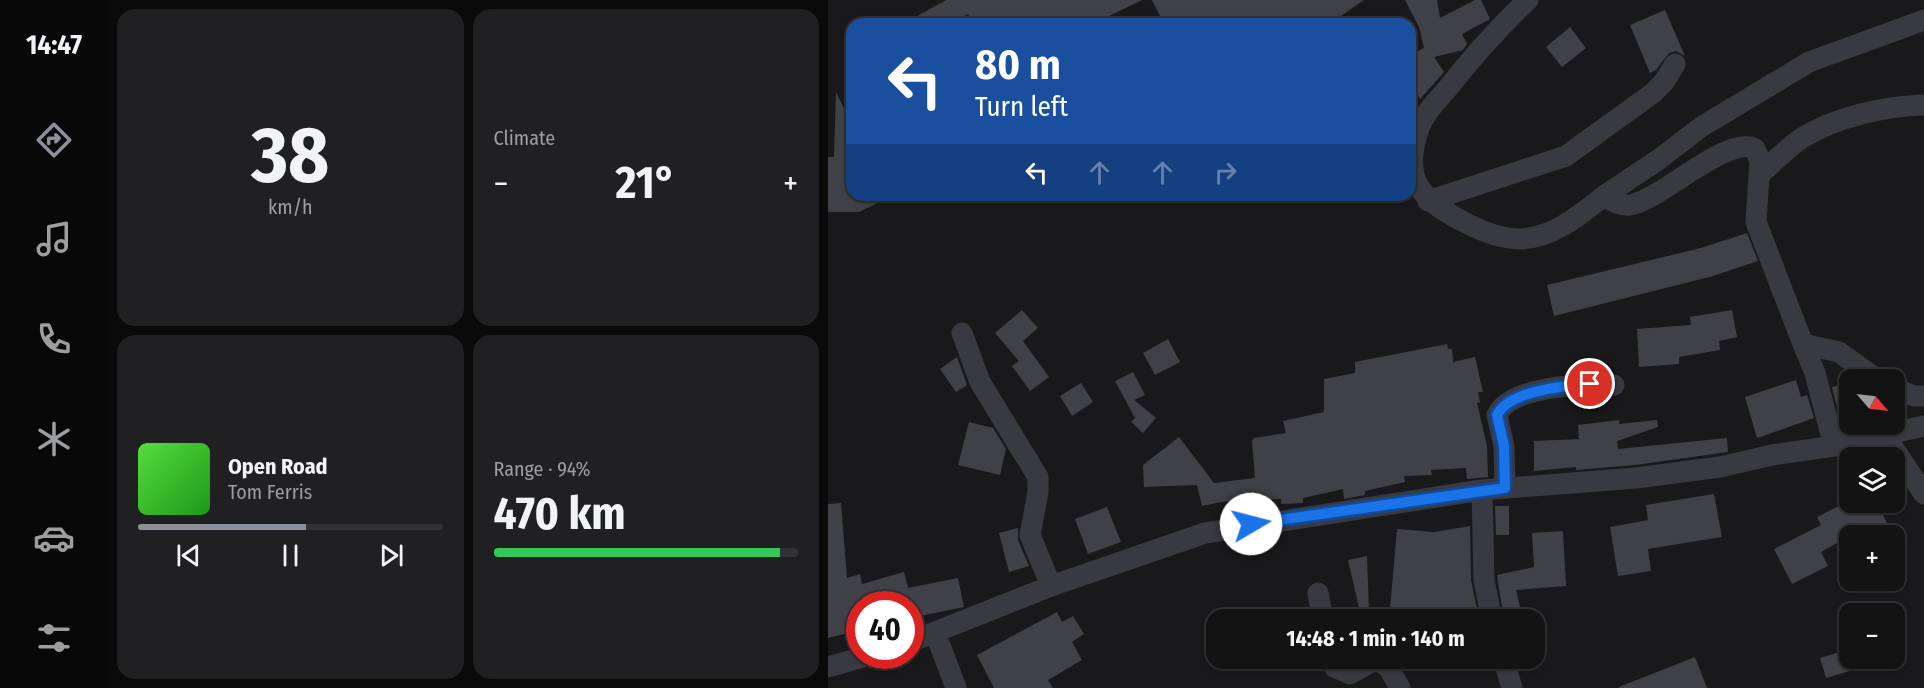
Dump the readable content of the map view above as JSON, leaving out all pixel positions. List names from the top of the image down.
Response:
{
  "north": "bottom right",
  "page": {
    "tabs": "14:47",
    "tile": [
      ["38", "km/h"],
      "Climate",
      ["Range · 94%", "470 km"]
    ],
    "turn": ["80 m", "Turn left"],
    "heat": ["−", "21°", "+"],
    "map_buttons": ["+", "−"],
    "song": ["Open Road", "Tom Ferris"],
    "limit": "40",
    "trip": "14:48 · 1 min · 140 m"
  }
}
